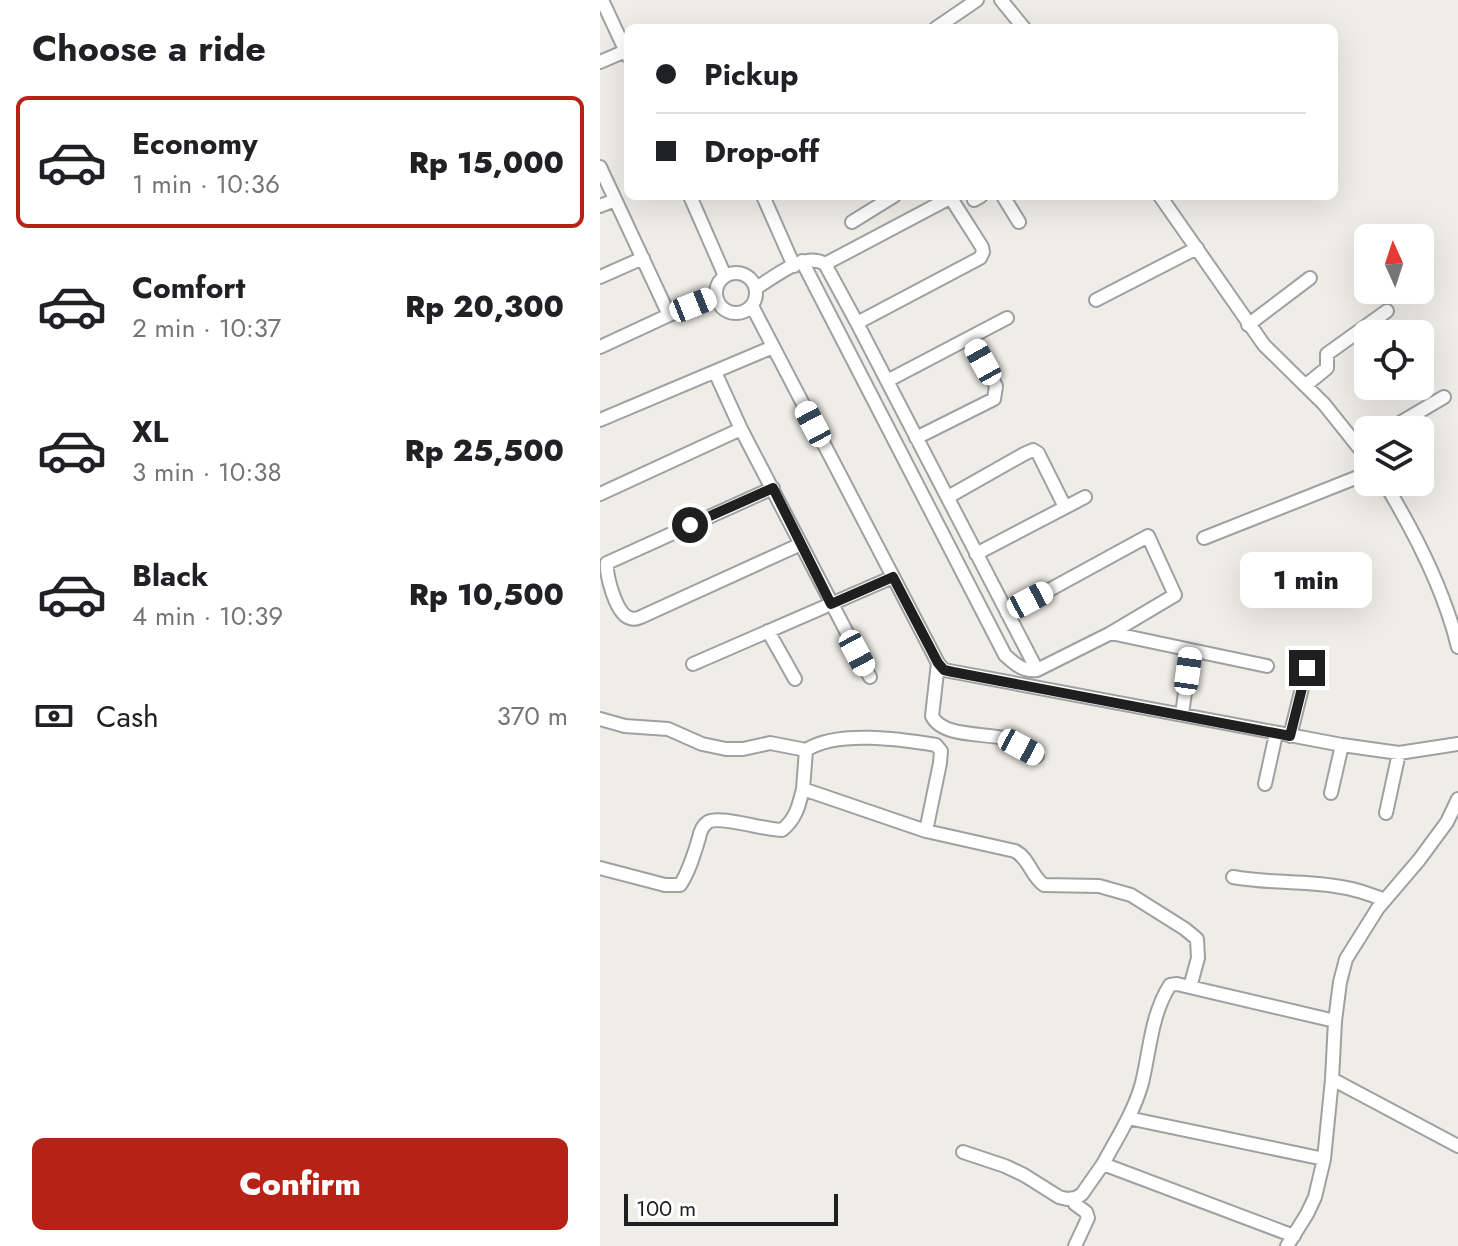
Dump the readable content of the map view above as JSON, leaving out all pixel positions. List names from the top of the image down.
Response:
{
  "scale_bar": "100 m",
  "north": "top",
  "page": {
    "heading": "Choose a ride",
    "banner": ["Pickup", "Drop-off"],
    "list": [
      {
        "name": "Economy",
        "note": "1 min · 10:36",
        "value": "Rp 15,000"
      },
      {
        "name": "Comfort",
        "note": "2 min · 10:37",
        "value": "Rp 20,300"
      },
      {
        "name": "XL",
        "note": "3 min · 10:38",
        "value": "Rp 25,500"
      },
      {
        "name": "Black",
        "note": "4 min · 10:39",
        "value": "Rp 10,500"
      }
    ],
    "bubble": "1 min",
    "pay": ["Cash", "370 m"],
    "buttons": "Confirm",
    "scale": "100 m"
  }
}
